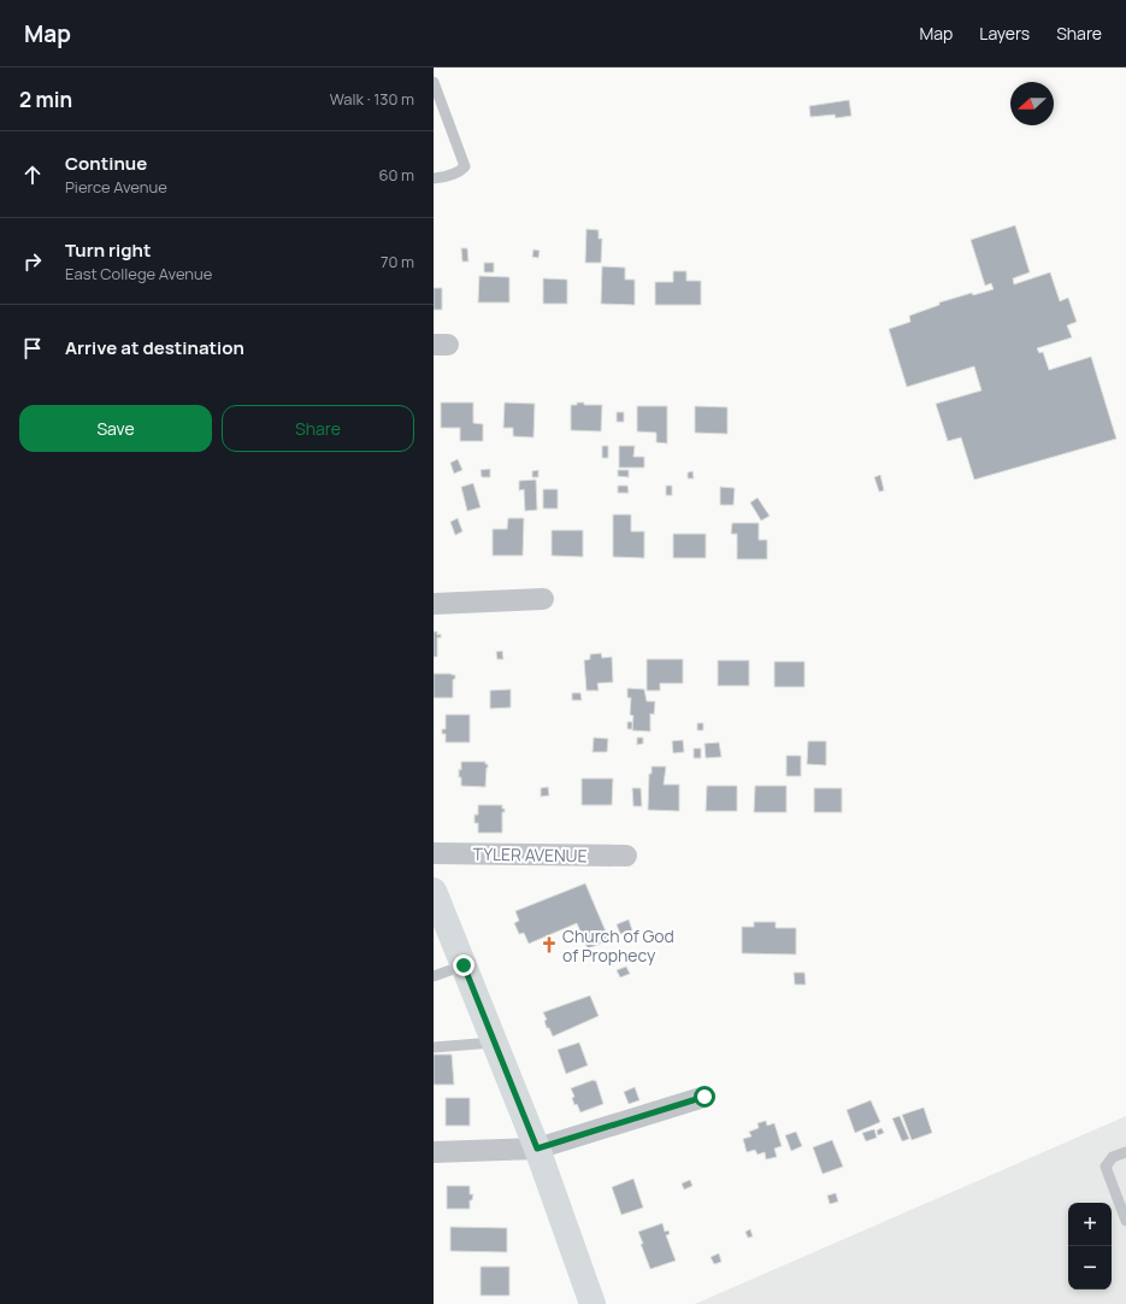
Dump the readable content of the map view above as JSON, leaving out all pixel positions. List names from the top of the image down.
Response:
{
  "streets": {
    "street": ["TYLER AVENUE"]
  },
  "places": {
    "church": ["Church of God of Prophecy"]
  },
  "north": "left",
  "page": {
    "header": "Map",
    "nav": ["Map", "Layers", "Share"],
    "heading": ["2 min", "Walk · 130 m"],
    "list": [
      ["Continue", "Pierce Avenue", "60 m"],
      ["Turn right", "East College Avenue", "70 m"],
      "Arrive at destination"
    ],
    "buttons": ["Save", "Share"],
    "map_buttons": ["+", "−"]
  }
}
